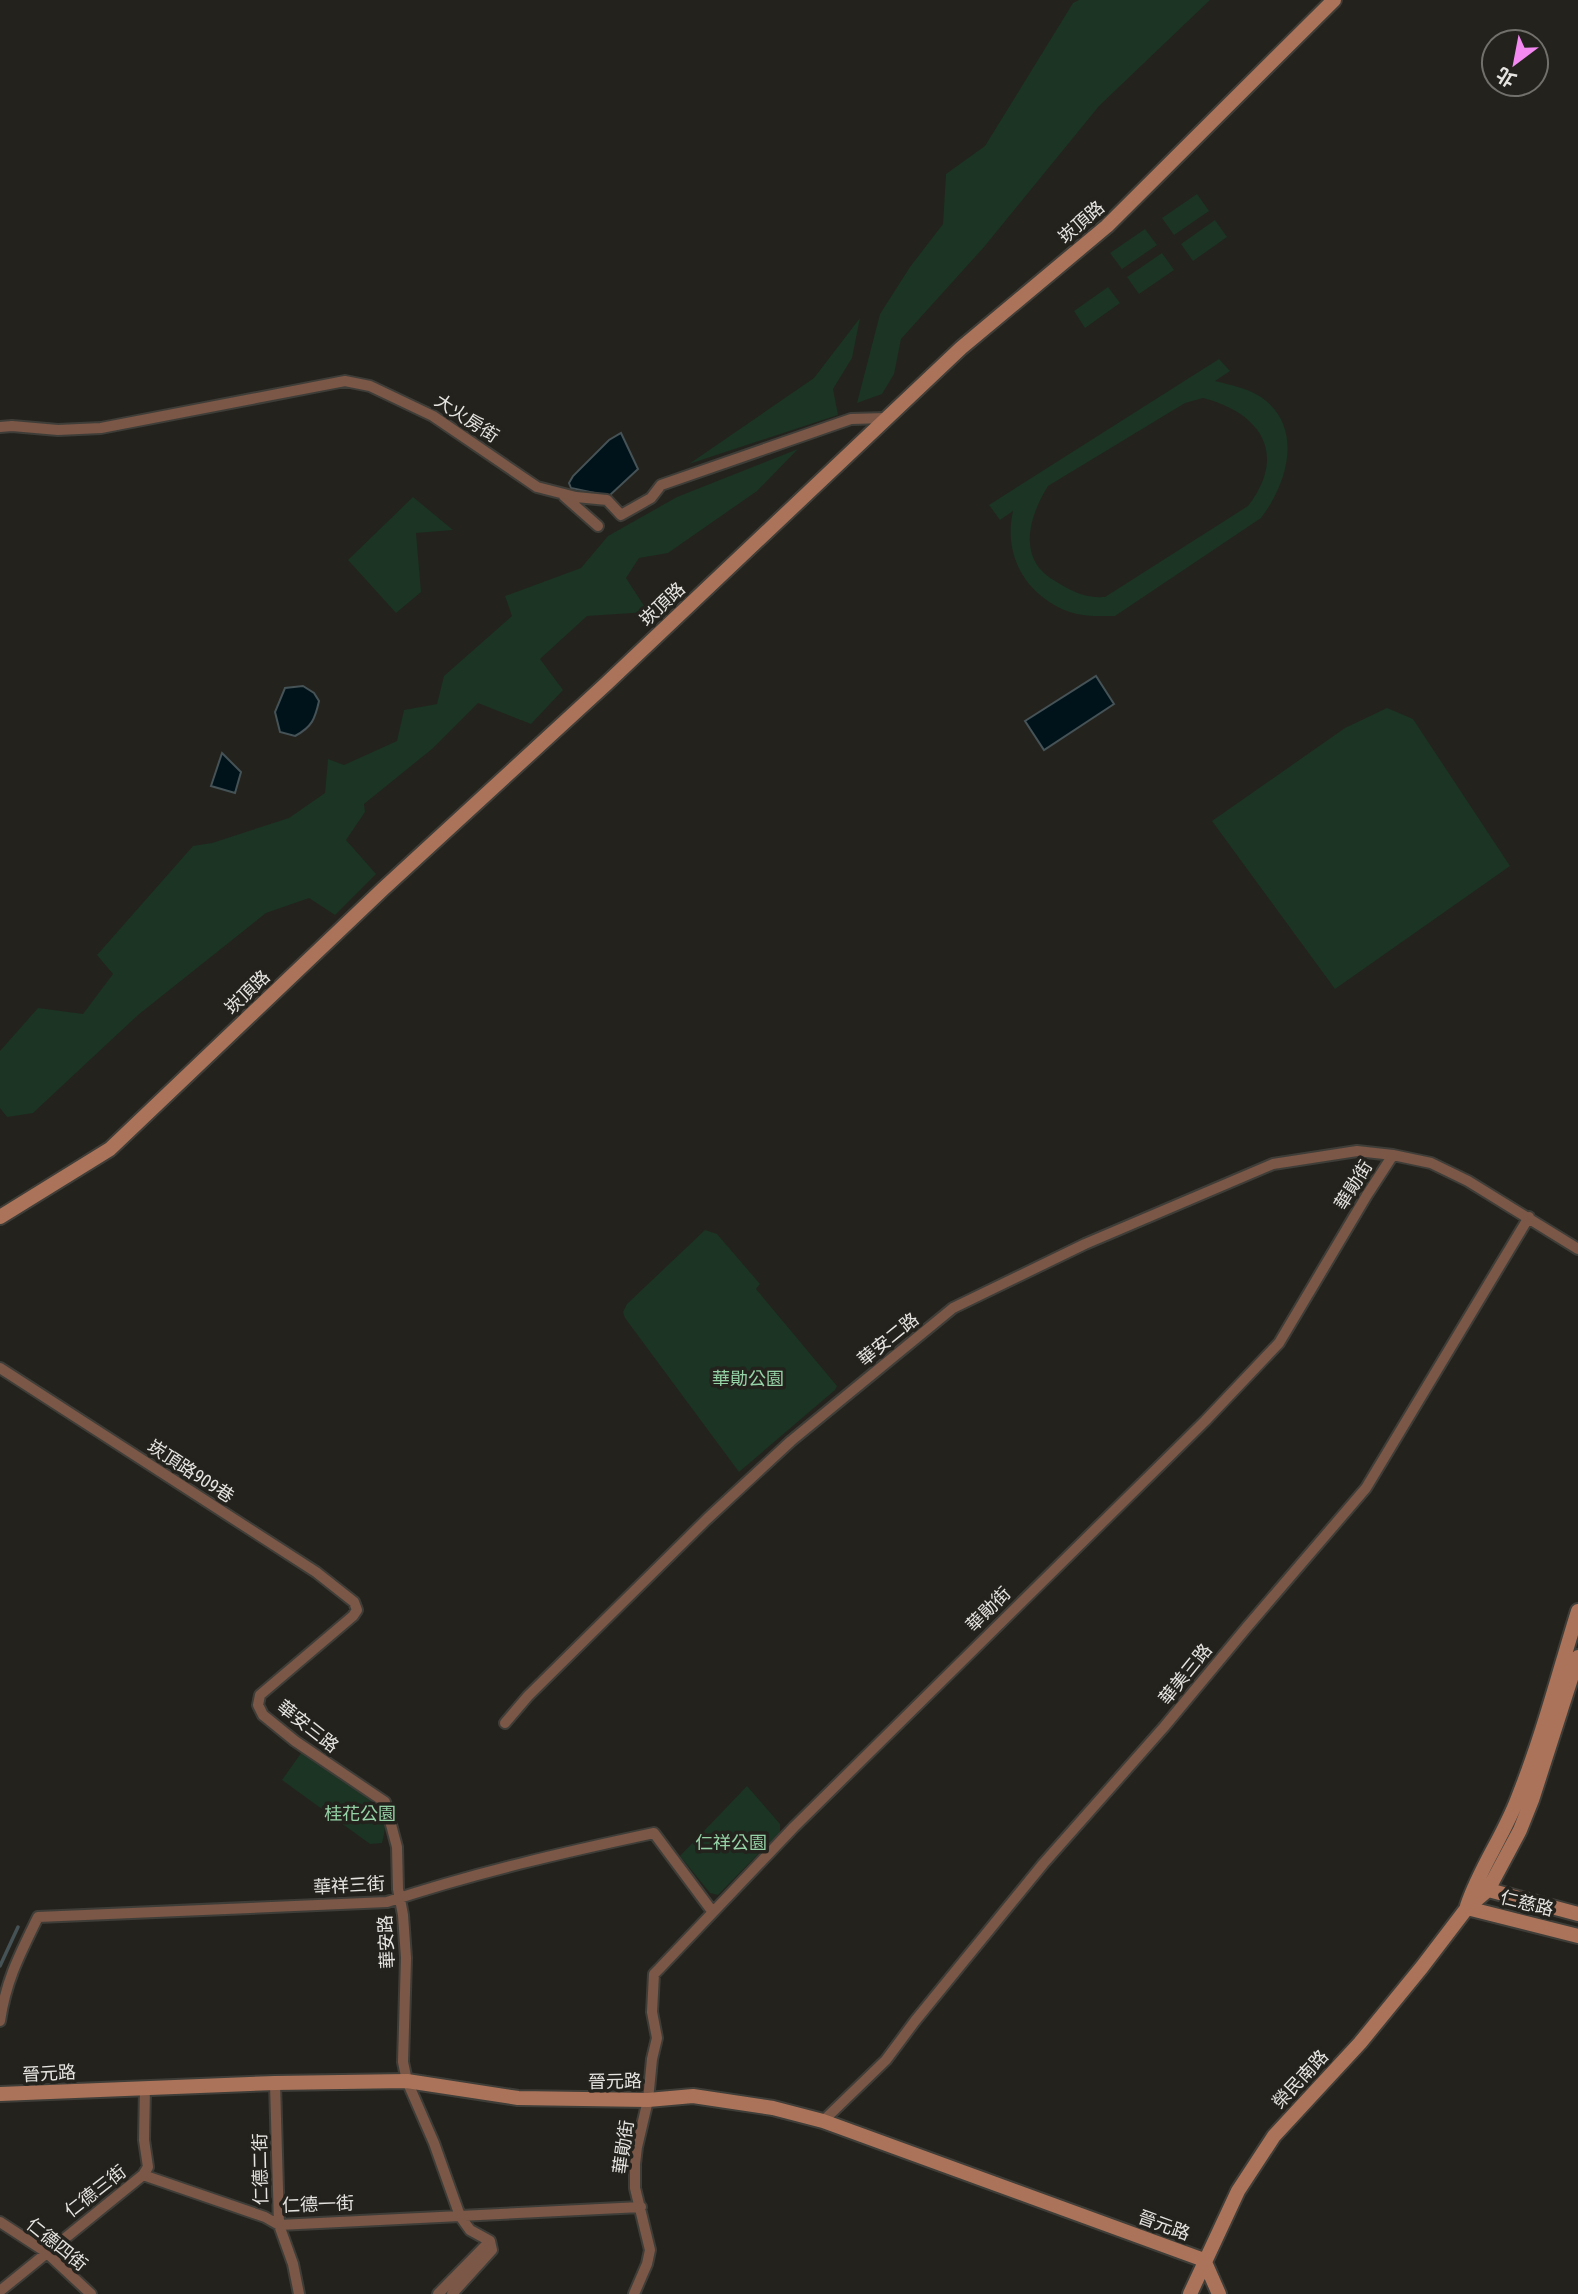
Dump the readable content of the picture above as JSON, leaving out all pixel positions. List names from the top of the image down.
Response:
{
  "streets": {
    "street": [
      "崁頂路",
      "大火房街",
      "華勛街",
      "華安二路",
      "崁頂路909巷",
      "華美三路",
      "華安三路",
      "華祥三街",
      "仁慈路",
      "華安路",
      "晉元路",
      "榮民南路",
      "仁德二街",
      "仁德三街",
      "仁德一街",
      "仁德四街"
    ]
  },
  "crossings": [
    ["崁頂路", "大火房街"],
    ["華勛街", "華安二路"],
    ["華勛街", "華美三路"],
    ["華勛街", "華祥三街"],
    ["華勛街", "晉元路"],
    ["華勛街", "仁德一街"],
    ["崁頂路909巷", "華安三路"],
    ["華美三路", "晉元路"],
    ["華安三路", "華安路"],
    ["華祥三街", "華安路"],
    ["仁慈路", "榮民南路"],
    ["華安路", "晉元路"],
    ["晉元路", "榮民南路"],
    ["晉元路", "仁德二街"],
    ["晉元路", "仁德三街"],
    ["仁德二街", "仁德一街"],
    ["仁德三街", "仁德一街"],
    ["仁德三街", "仁德四街"]
  ],
  "parks": ["華勛公園", "桂花公園", "仁祥公園"],
  "north": "bottom left"
}
